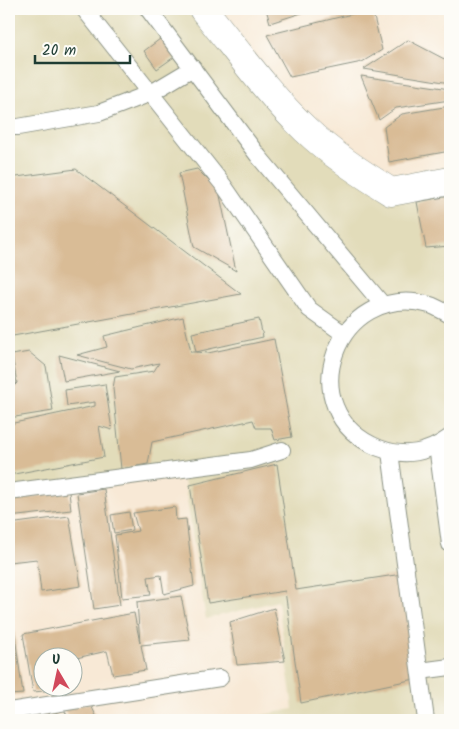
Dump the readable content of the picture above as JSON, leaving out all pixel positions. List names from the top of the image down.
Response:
{
  "scale_bar": "20 m",
  "north": "top"
}
